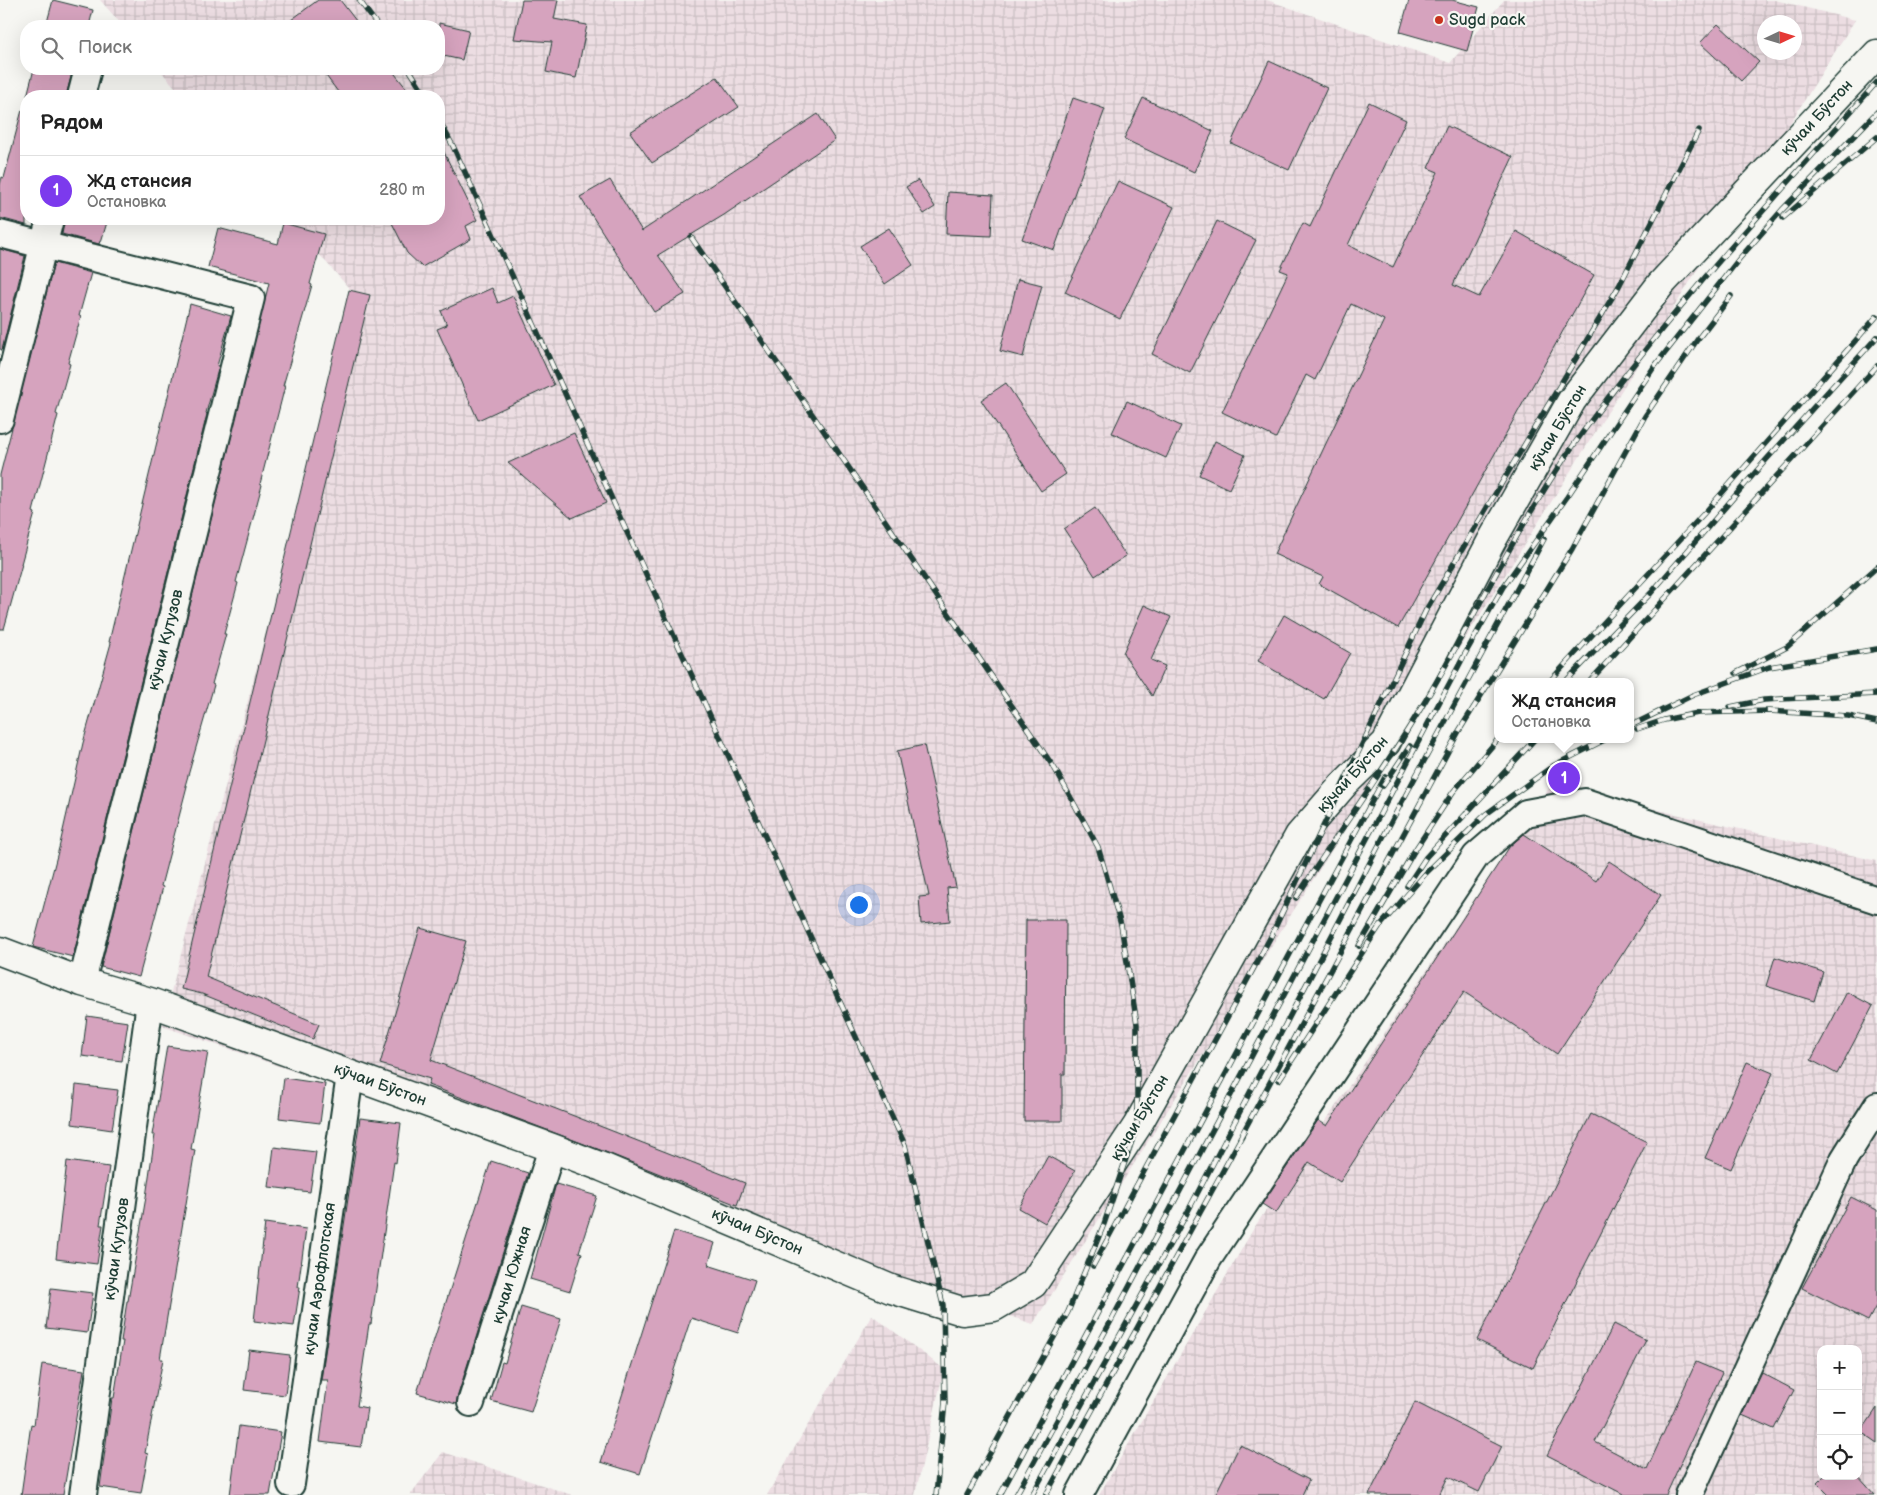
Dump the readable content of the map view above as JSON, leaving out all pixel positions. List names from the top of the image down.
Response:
{
  "streets": {
    "main road": ["кӯчаи Бӯстон"],
    "street": ["кӯчаи Кутузов", "кучаи Южная", "кучаи Аэрофлотская"]
  },
  "crossings": [
    ["кӯчаи Бӯстон", "кӯчаи Кутузов"],
    ["кӯчаи Бӯстон", "кучаи Южная"],
    ["кӯчаи Бӯстон", "кучаи Аэрофлотская"]
  ],
  "places": ["Sugd pack"],
  "north": "right",
  "page": {
    "search": "Поиск",
    "heading": "Рядом",
    "list": [
      {
        "mark": "1",
        "name": "Жд стансия",
        "note": "Остановка",
        "value": "280 m"
      }
    ],
    "popup": ["Жд стансия", "Остановка"],
    "pins": "1",
    "map_buttons": ["+", "−"]
  }
}
